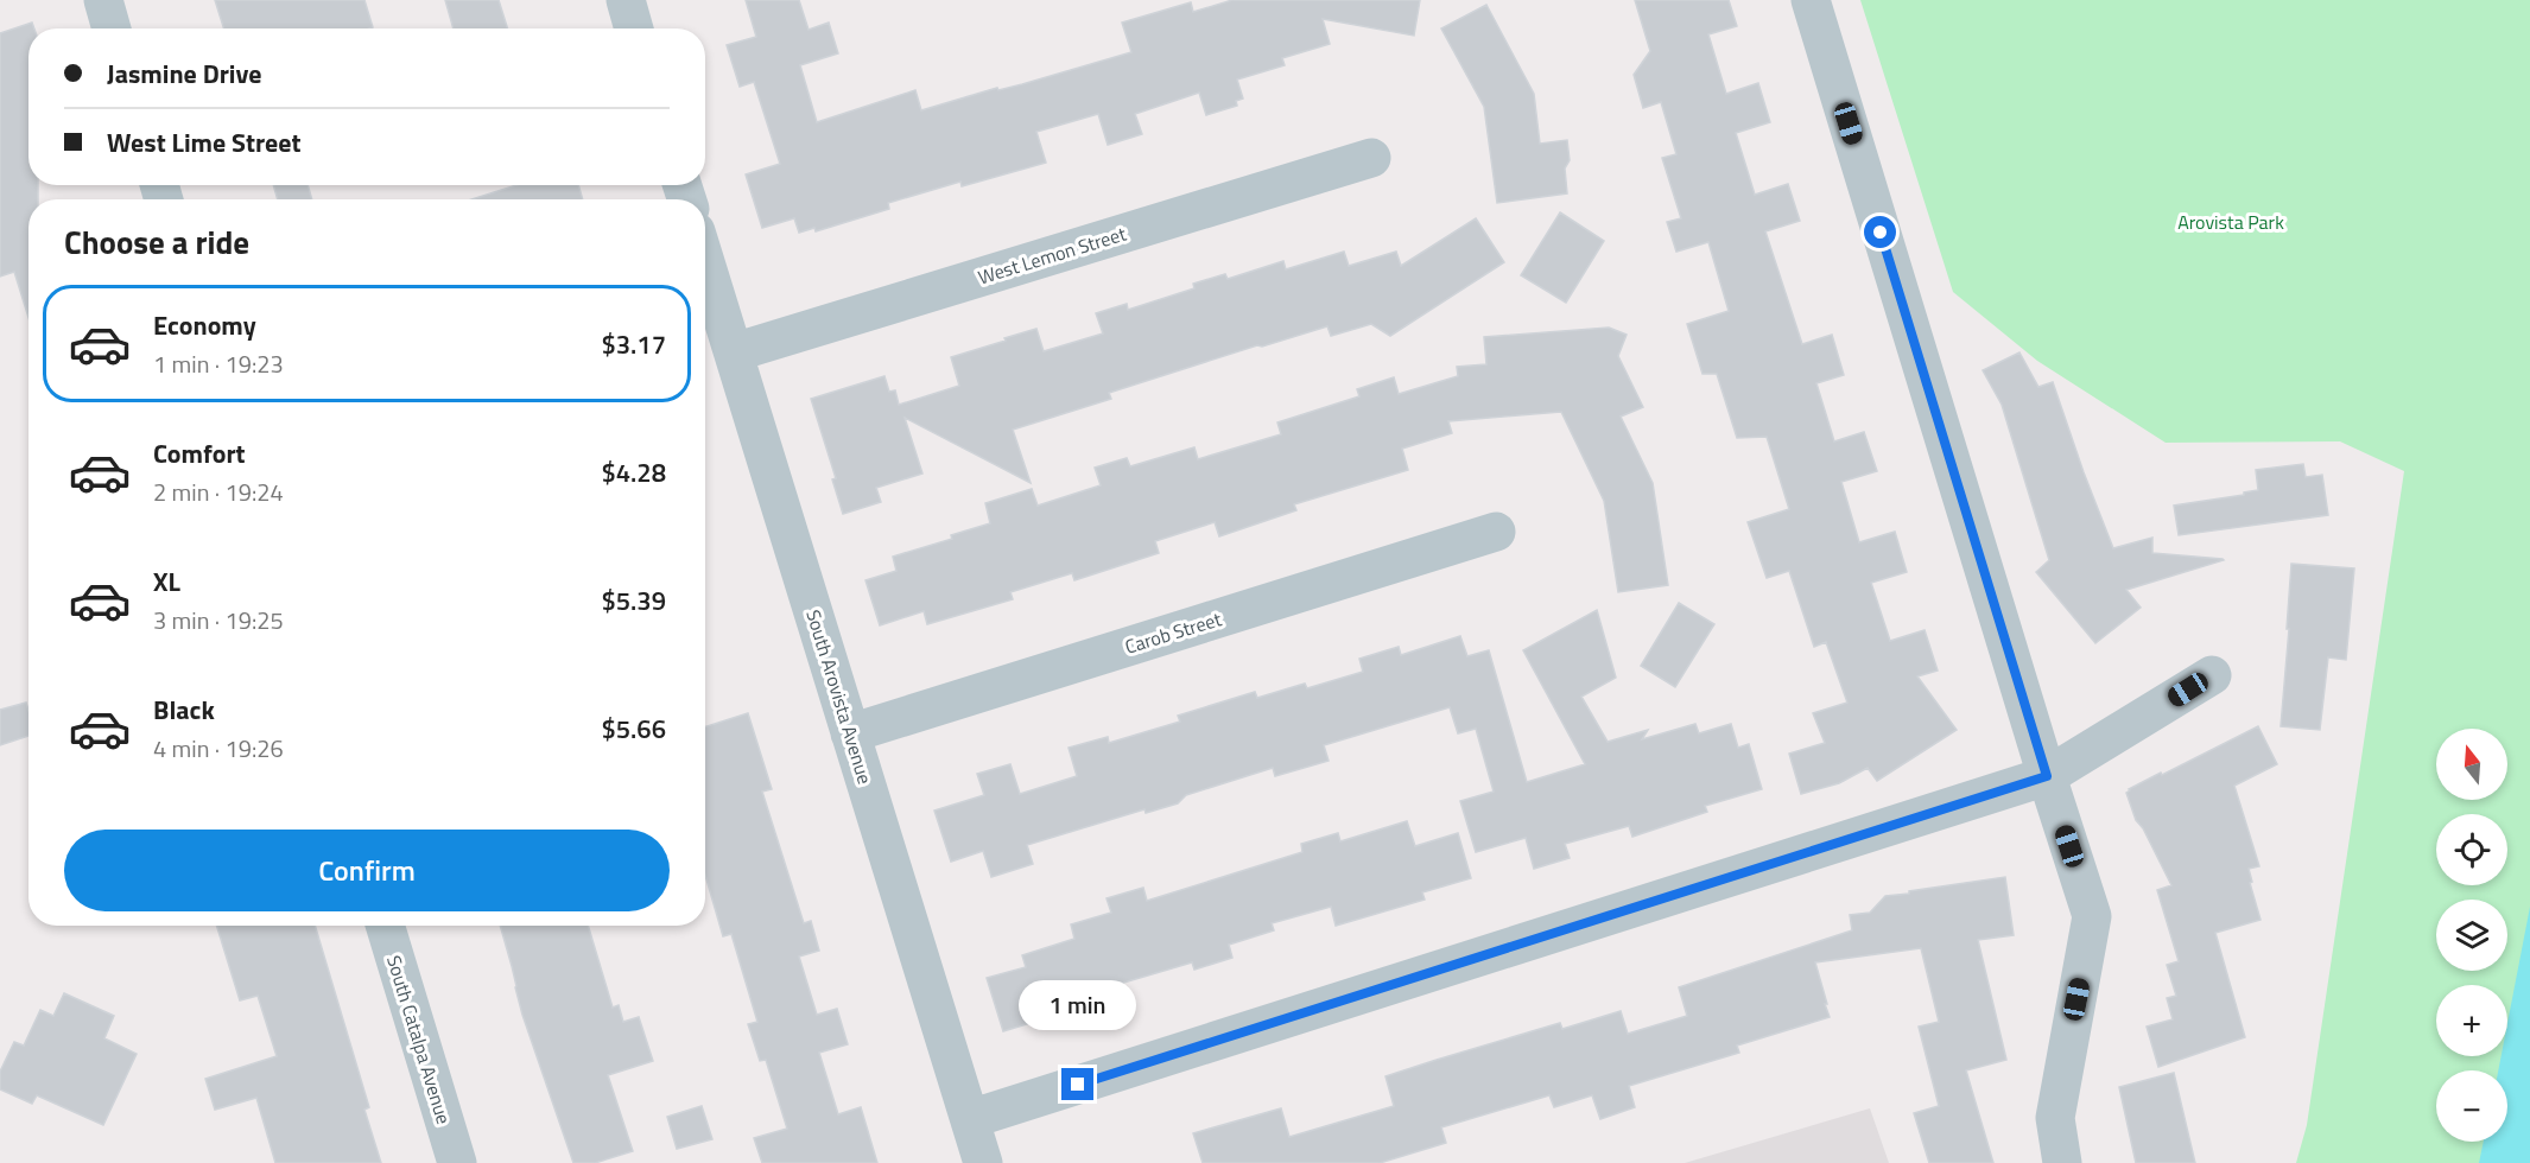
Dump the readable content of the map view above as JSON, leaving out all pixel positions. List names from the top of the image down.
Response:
{
  "streets": {
    "street": [
      "West Lemon Street",
      "Carob Street",
      "South Arovista Avenue",
      "South Catalpa Avenue"
    ]
  },
  "crossings": [
    ["West Lemon Street", "South Arovista Avenue"],
    ["Carob Street", "South Arovista Avenue"]
  ],
  "parks": ["Arovista Park"],
  "north": "top",
  "page": {
    "banner": ["Jasmine Drive", "West Lime Street"],
    "heading": "Choose a ride",
    "list": [
      {
        "name": "Economy",
        "note": "1 min · 19:23",
        "value": "$3.17"
      },
      {
        "name": "Comfort",
        "note": "2 min · 19:24",
        "value": "$4.28"
      },
      {
        "name": "XL",
        "note": "3 min · 19:25",
        "value": "$5.39"
      },
      {
        "name": "Black",
        "note": "4 min · 19:26",
        "value": "$5.66"
      }
    ],
    "map_buttons": ["+", "−"],
    "buttons": "Confirm",
    "bubble": "1 min"
  }
}
